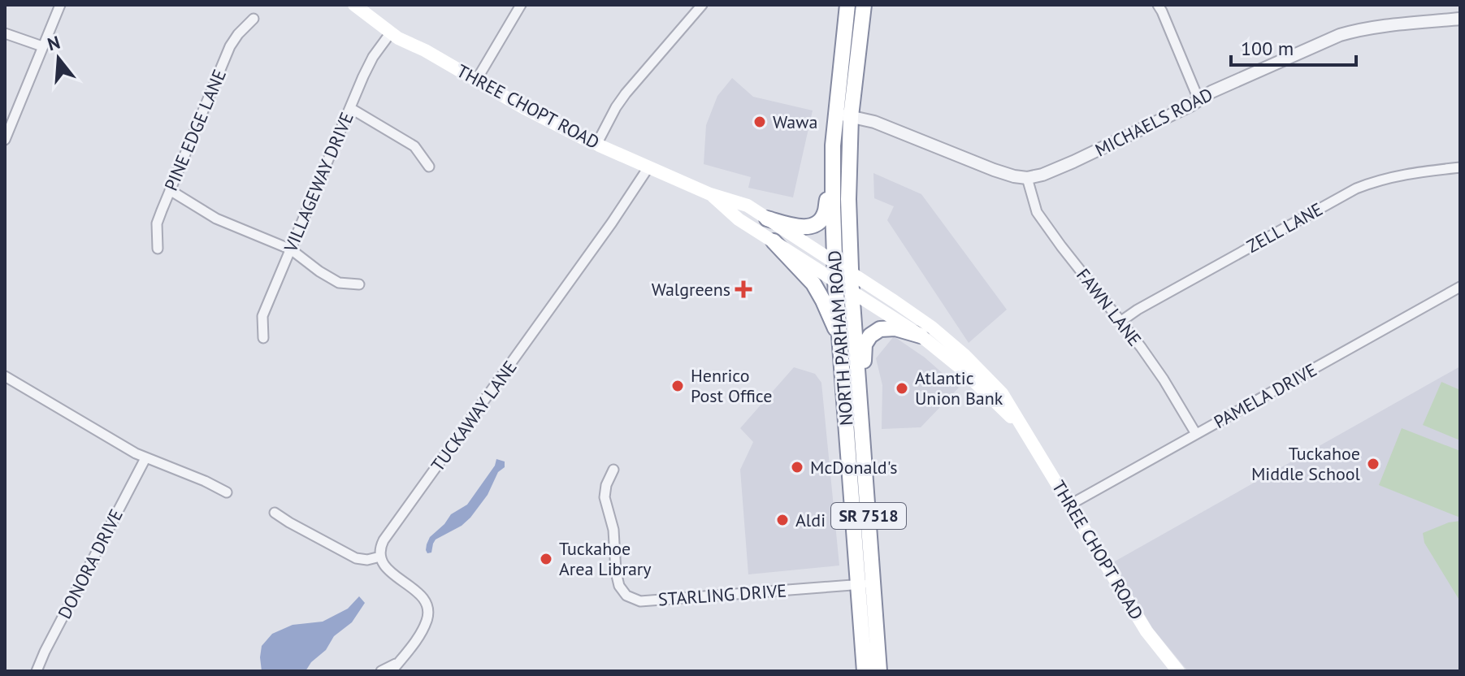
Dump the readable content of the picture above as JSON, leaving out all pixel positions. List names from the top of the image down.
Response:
{
  "streets": {
    "highway": ["NORTH PARHAM ROAD", "SR 7518"],
    "main road": ["THREE CHOPT ROAD"],
    "street": [
      "MICHAELS ROAD",
      "PINE EDGE LANE",
      "VILLAGEWAY DRIVE",
      "ZELL LANE",
      "FAWN LANE",
      "PAMELA DRIVE",
      "TUCKAWAY LANE",
      "DONORA DRIVE",
      "STARLING DRIVE"
    ]
  },
  "crossings": [
    ["THREE CHOPT ROAD", "VILLAGEWAY DRIVE"],
    ["THREE CHOPT ROAD", "NORTH PARHAM ROAD"],
    ["THREE CHOPT ROAD", "PAMELA DRIVE"],
    ["THREE CHOPT ROAD", "TUCKAWAY LANE"],
    ["MICHAELS ROAD", "FAWN LANE"],
    ["ZELL LANE", "FAWN LANE"],
    ["FAWN LANE", "PAMELA DRIVE"],
    ["NORTH PARHAM ROAD", "STARLING DRIVE"]
  ],
  "places": {
    "other": [
      "Wawa",
      "Henrico Post Office",
      "Atlantic Union Bank",
      "Tuckahoe Middle School",
      "McDonald's",
      "Aldi",
      "Tuckahoe Area Library"
    ],
    "health": ["Walgreens"]
  },
  "scale_bar": "100 m",
  "north": "top"
}
